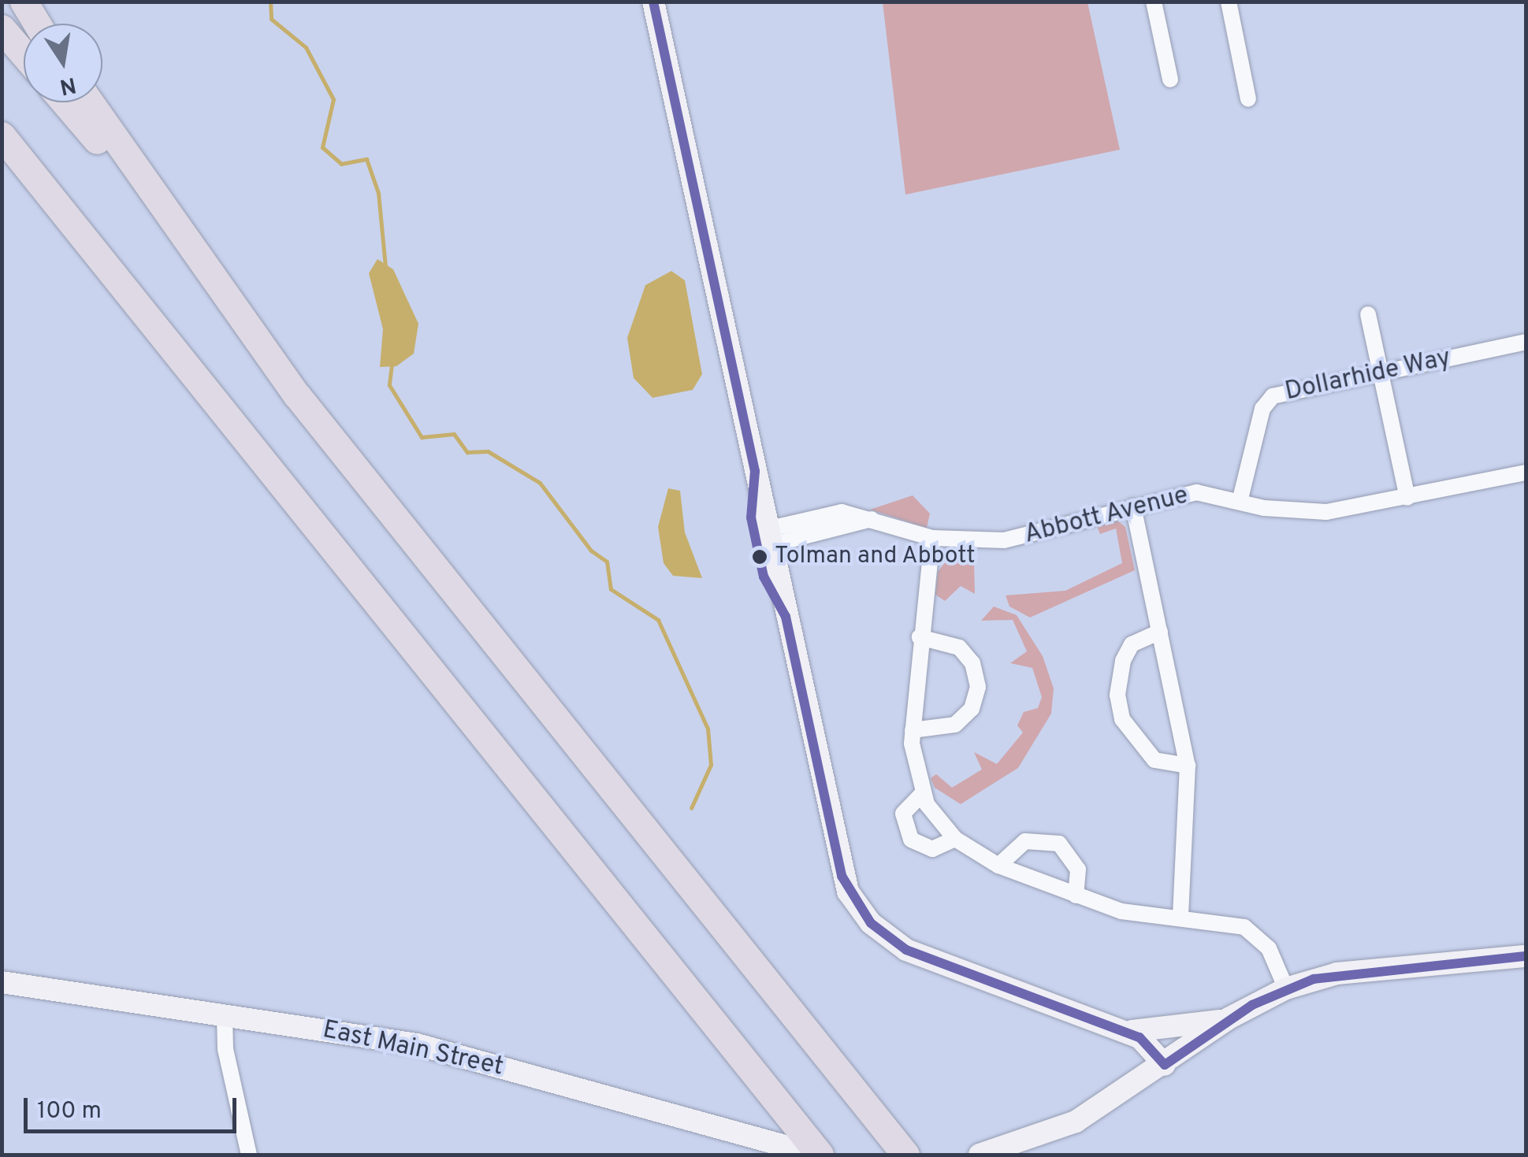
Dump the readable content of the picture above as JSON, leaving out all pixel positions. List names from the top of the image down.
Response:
{
  "streets": {
    "street": ["Dollarhide Way", "Abbott Avenue", "East Main Street"]
  },
  "crossings": [
    ["Dollarhide Way", "Abbott Avenue"]
  ],
  "places": ["Tolman and Abbott"],
  "scale_bar": "100 m",
  "north": "bottom"
}
